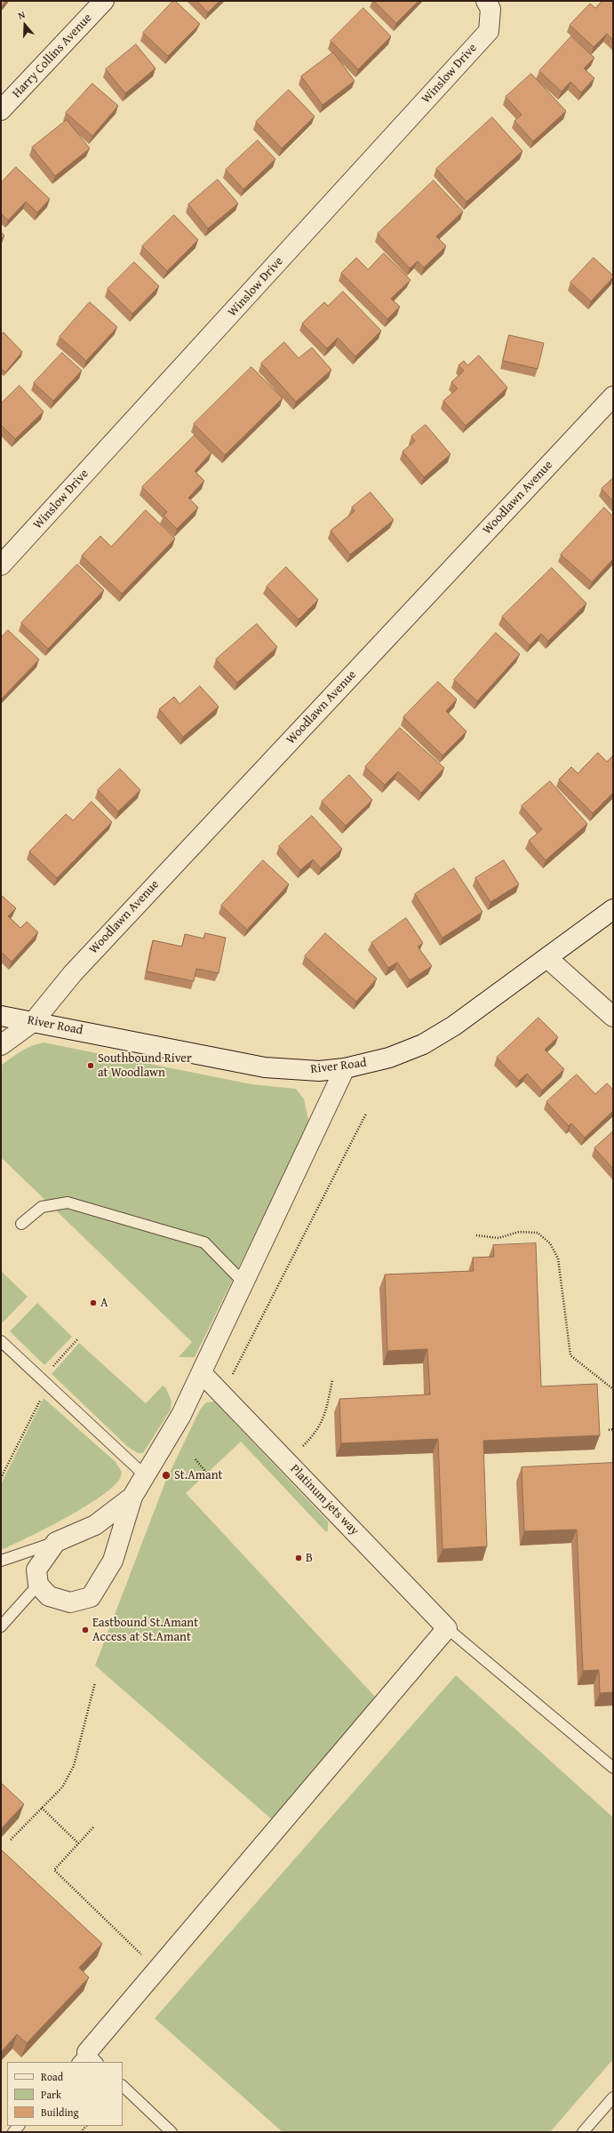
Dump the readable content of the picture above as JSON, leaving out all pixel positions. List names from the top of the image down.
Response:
{
  "streets": {
    "street": [
      "Harry Collins Avenue",
      "Winslow Drive",
      "Woodlawn Avenue",
      "River Road",
      "Platinum jets way"
    ]
  },
  "crossings": [
    ["Woodlawn Avenue", "River Road"]
  ],
  "places": [
    "Southbound River at Woodlawn",
    "A",
    "St.Amant",
    "B",
    "Eastbound St.Amant Access at St.Amant"
  ],
  "legend": ["Road", "Park", "Building"],
  "north": "top"
}
